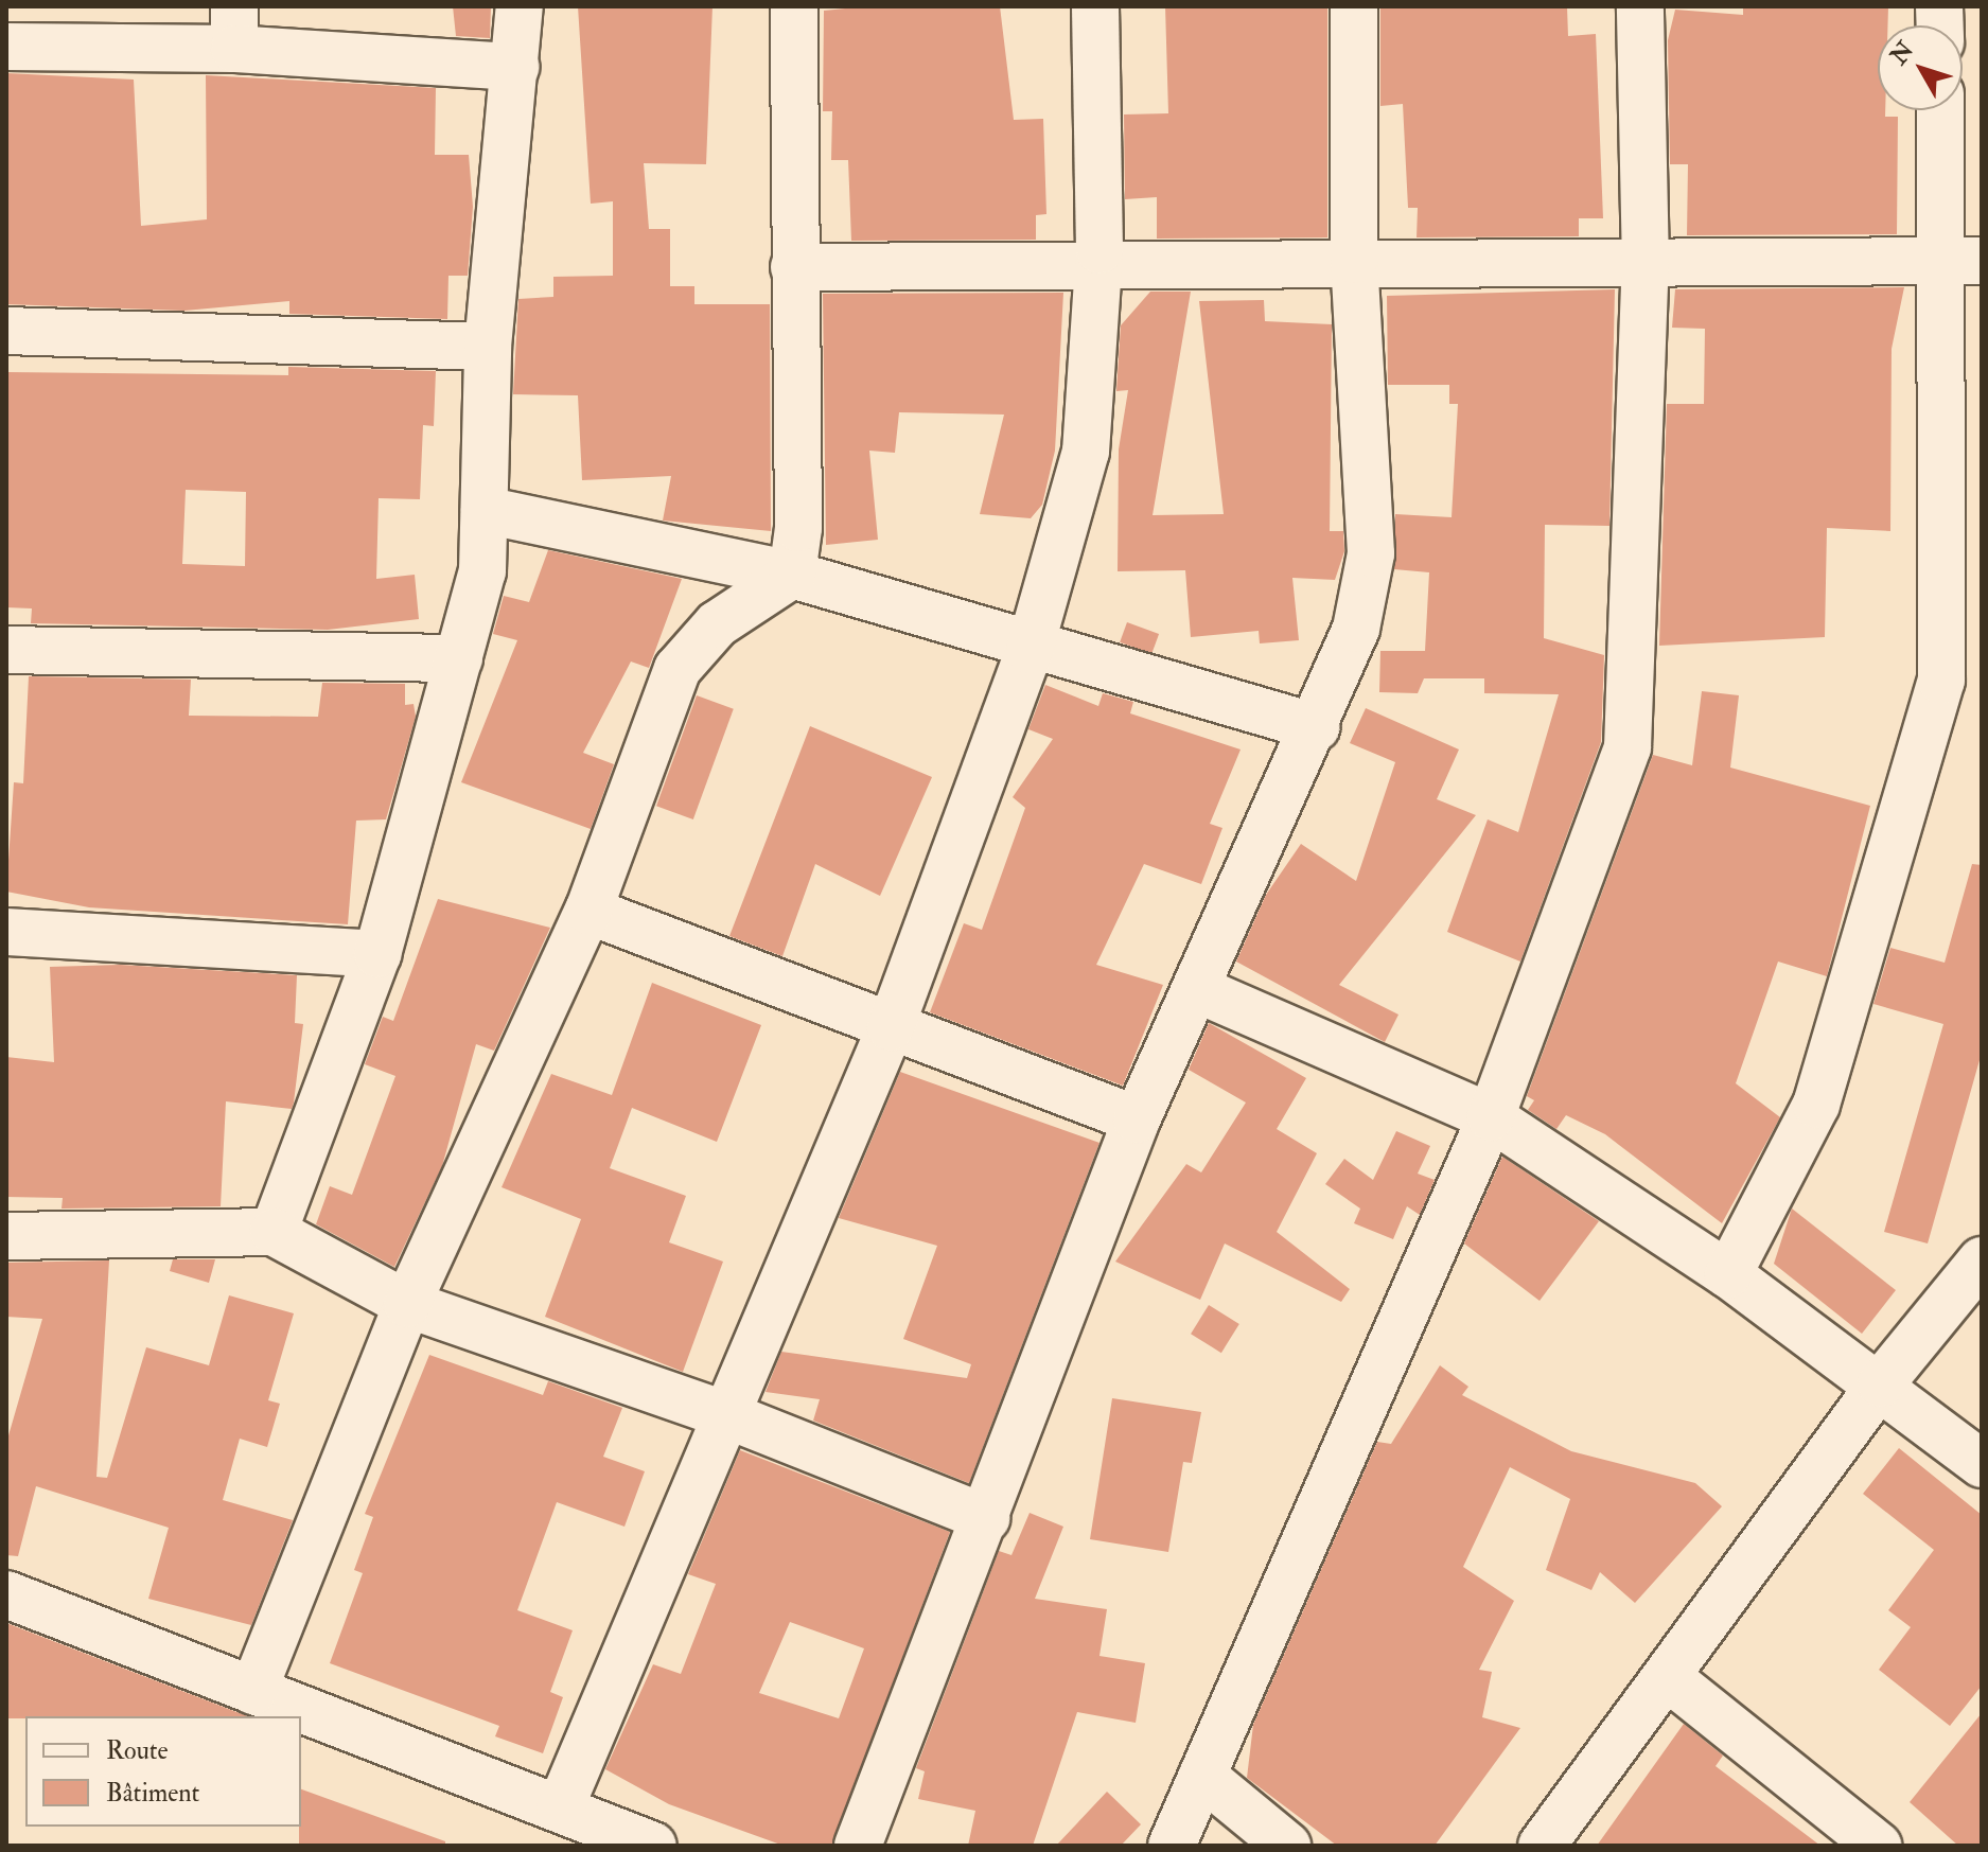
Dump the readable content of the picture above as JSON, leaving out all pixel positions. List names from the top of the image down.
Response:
{
  "legend": ["Route", "Bâtiment"],
  "north": "top left"
}
